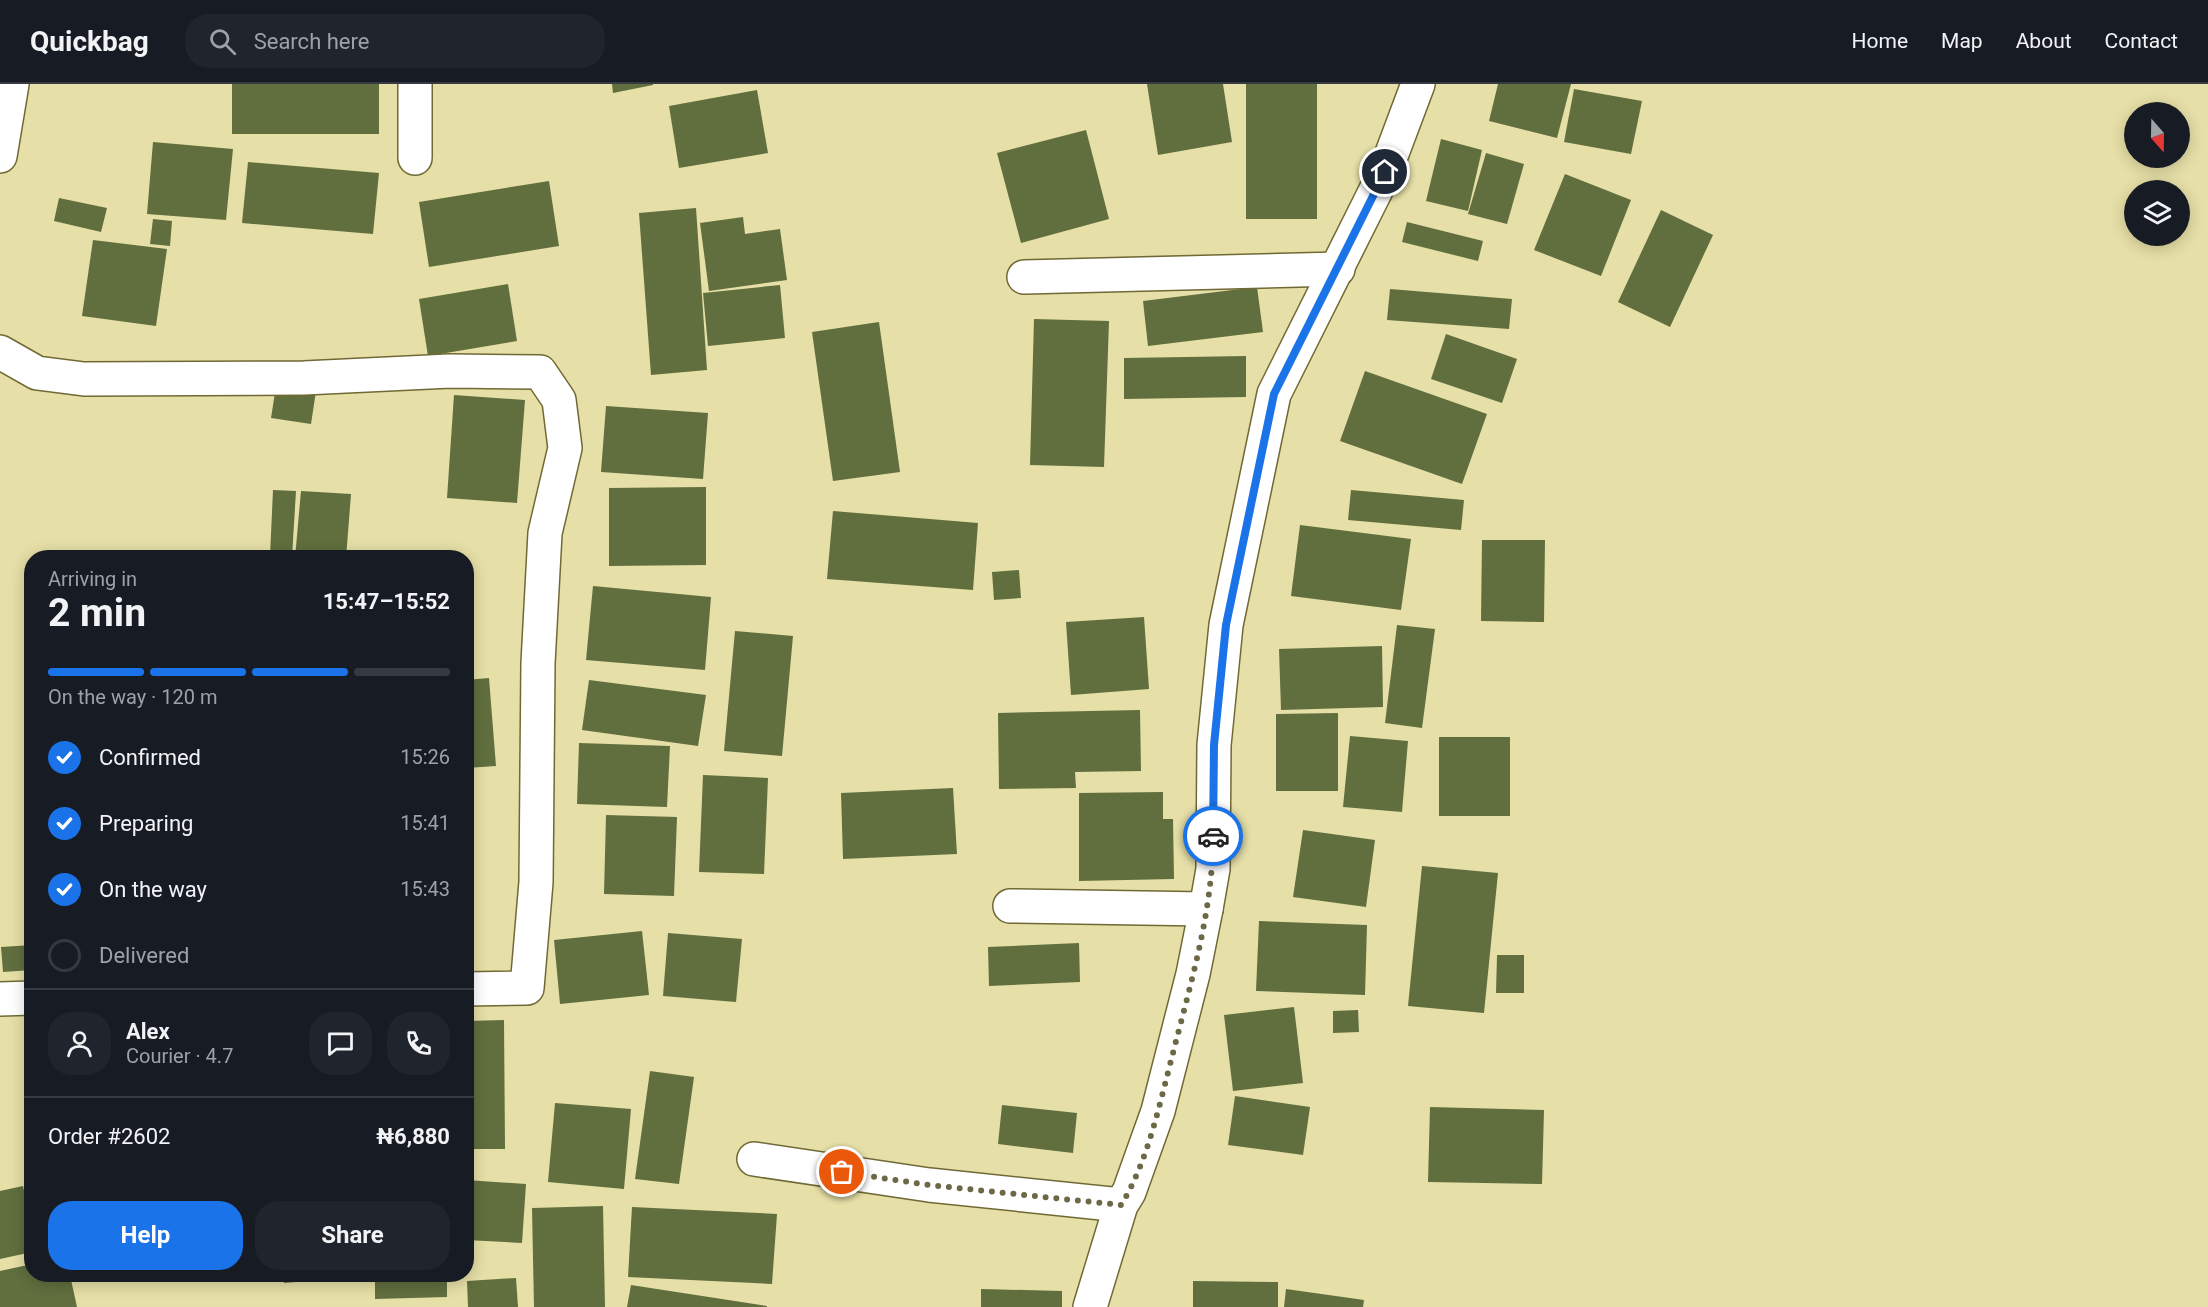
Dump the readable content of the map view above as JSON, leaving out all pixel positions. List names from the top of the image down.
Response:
{
  "north": "bottom",
  "page": {
    "header": "Quickbag",
    "search": "Search here",
    "nav": [
      "Home",
      "Map",
      "About",
      "Contact"
    ],
    "heading": ["2 min", "Arriving in", "15:47–15:52"],
    "panel": [
      "Alex",
      "Courier · 4.7",
      "Order #2602",
      "₦6,880"
    ],
    "bar": "On the way · 120 m",
    "list": [
      ["Confirmed", "15:26"],
      ["Preparing", "15:41"],
      ["On the way", "15:43"],
      "Delivered"
    ],
    "buttons": ["Help", "Share"]
  }
}
